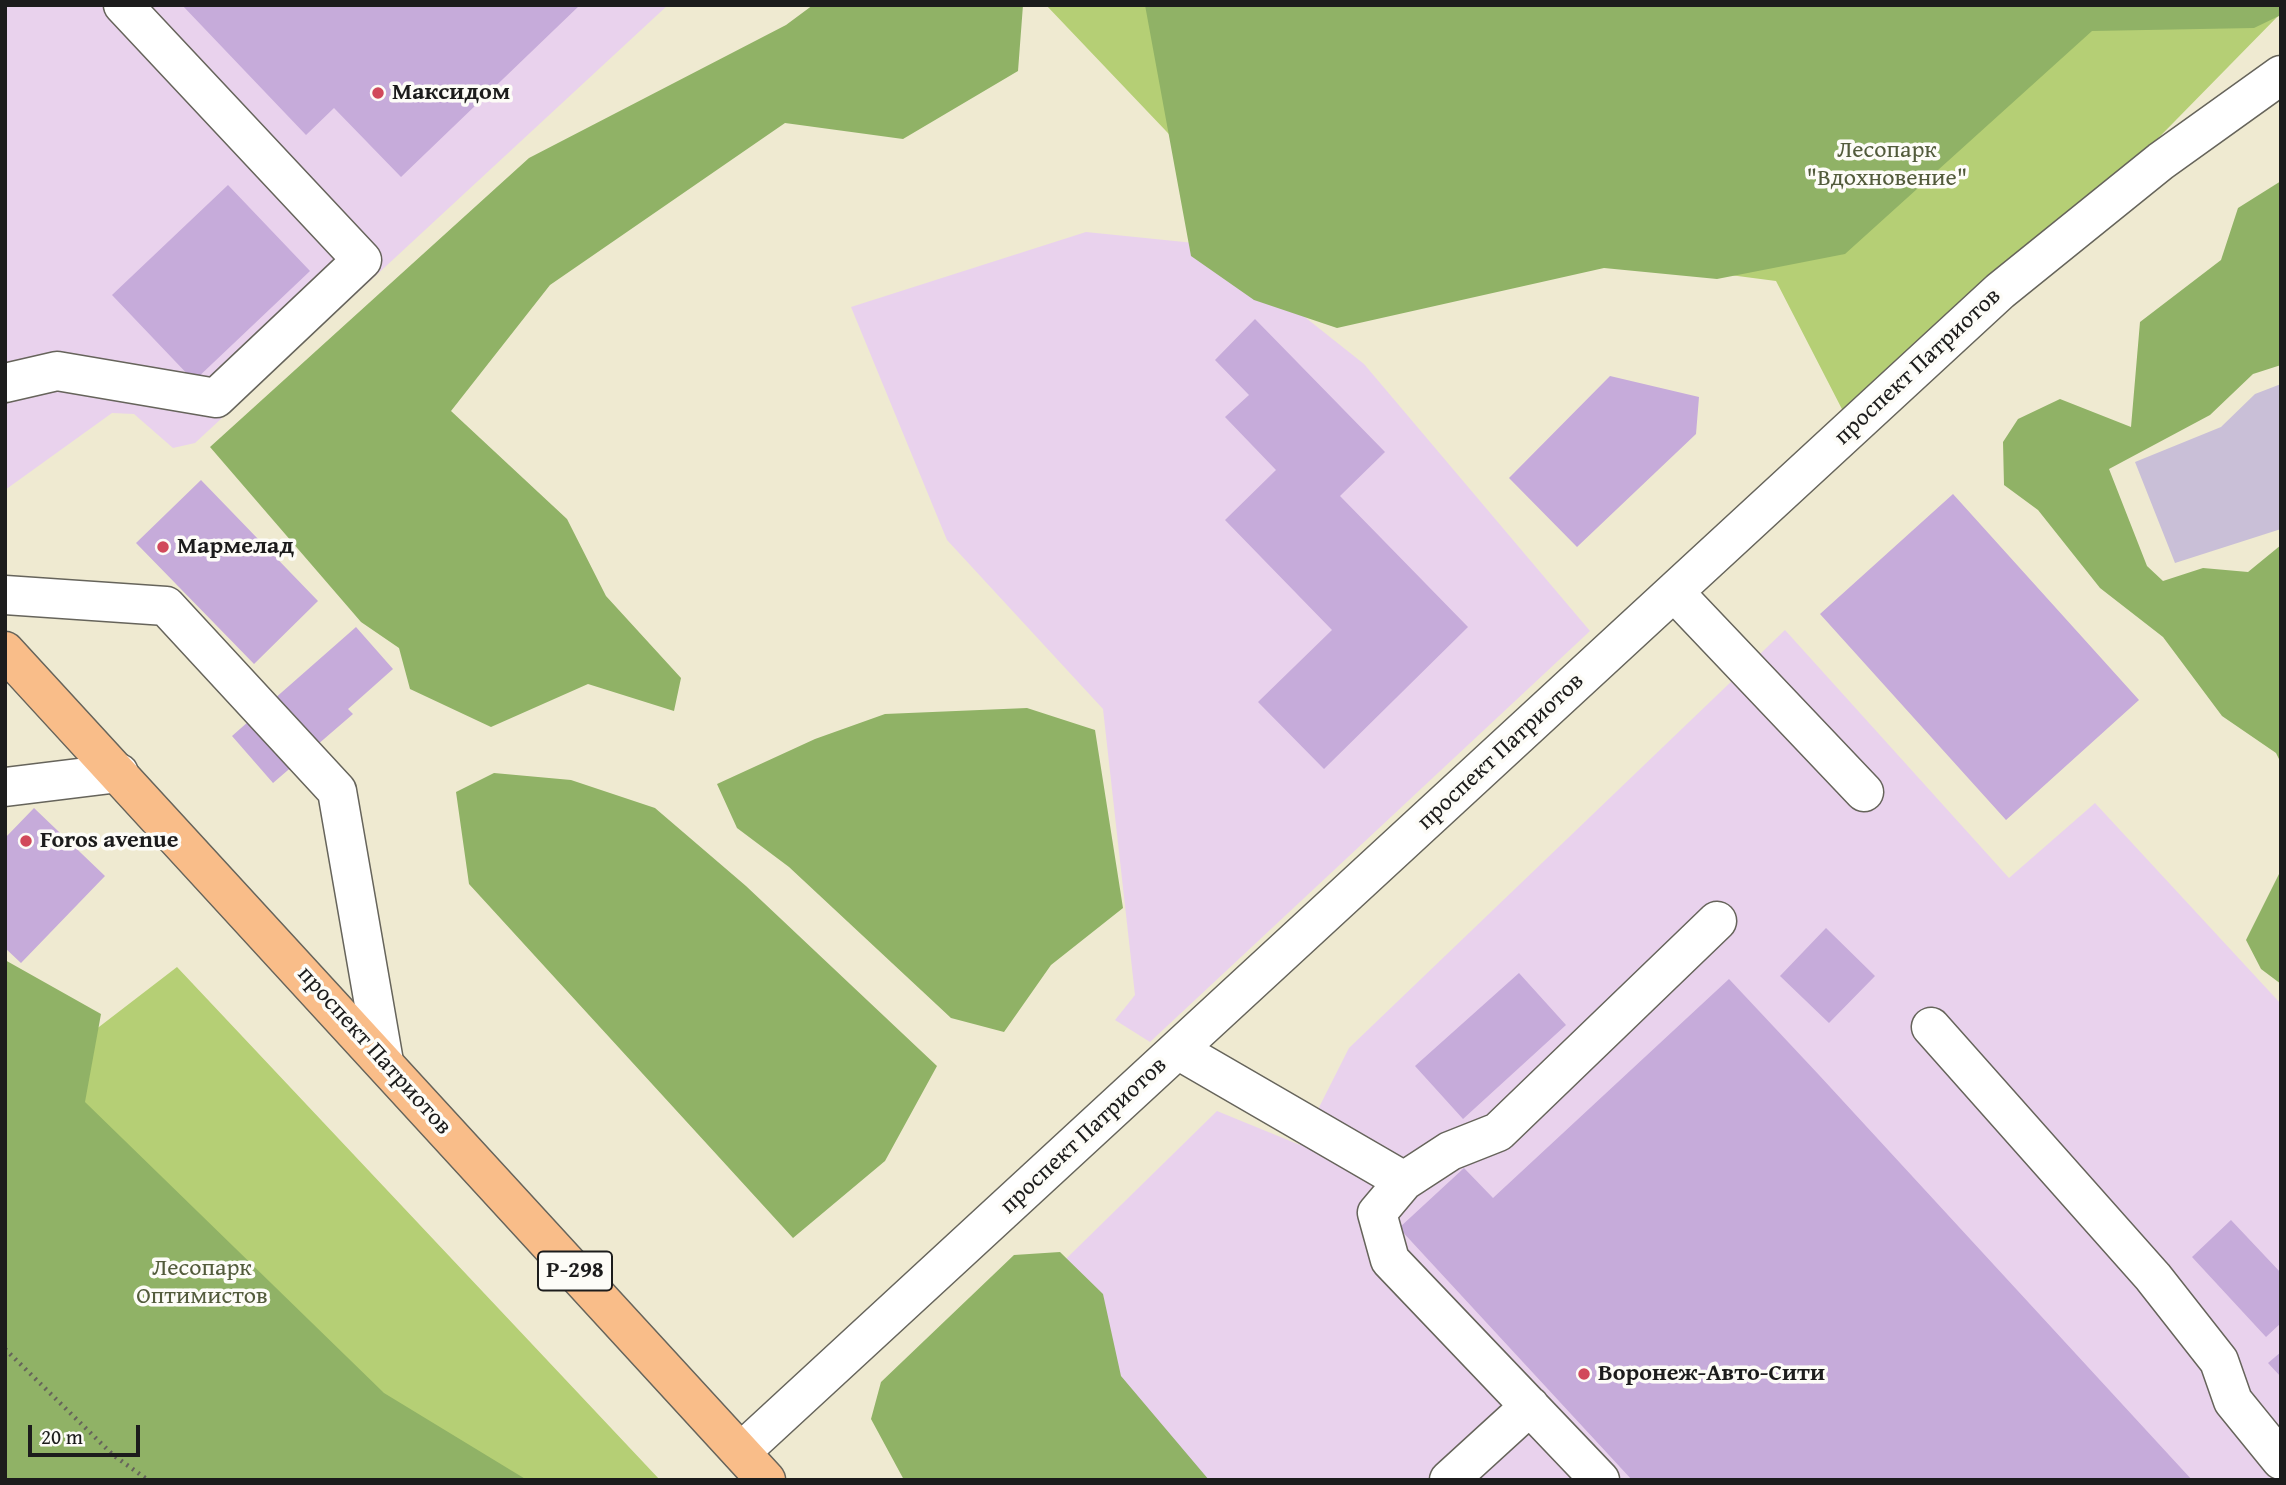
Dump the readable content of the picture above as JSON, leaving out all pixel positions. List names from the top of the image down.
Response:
{
  "streets": {
    "highway": ["проспект Патриотов", "Р-298"]
  },
  "parks": ["Лесопарк \"Вдохновение\"", "Лесопарк Оптимистов"],
  "places": [
    "Максидом",
    "Мармелад",
    "Foros avenue",
    "Воронеж-Авто-Сити"
  ],
  "scale_bar": "20 m"
}
